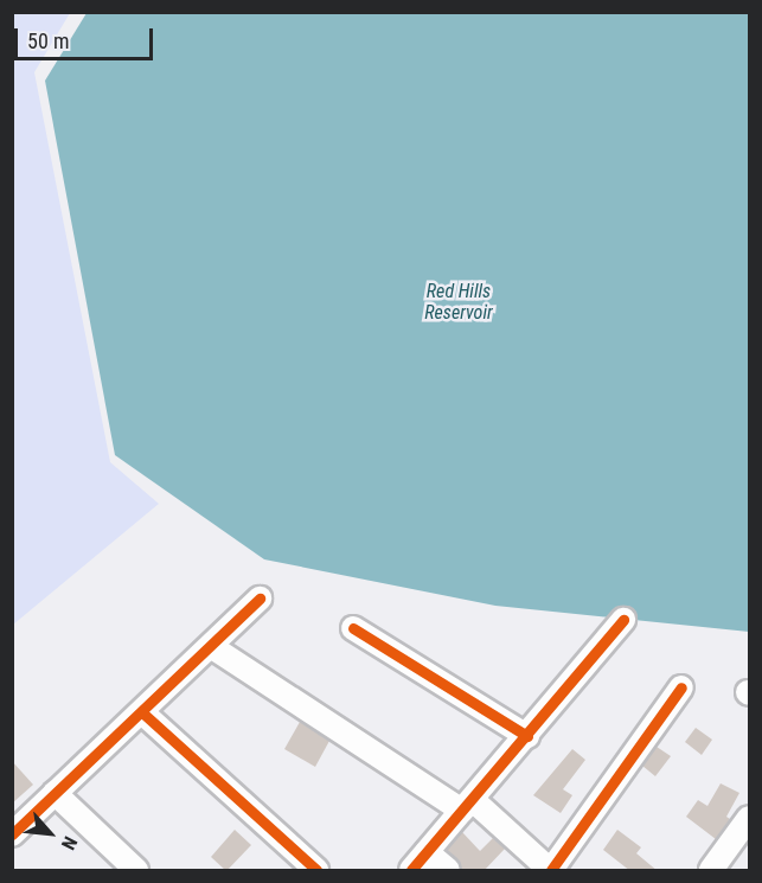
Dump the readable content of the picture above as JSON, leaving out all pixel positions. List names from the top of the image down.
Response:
{
  "water": ["Red Hills Reservoir"],
  "scale_bar": "50 m",
  "north": "bottom right"
}
